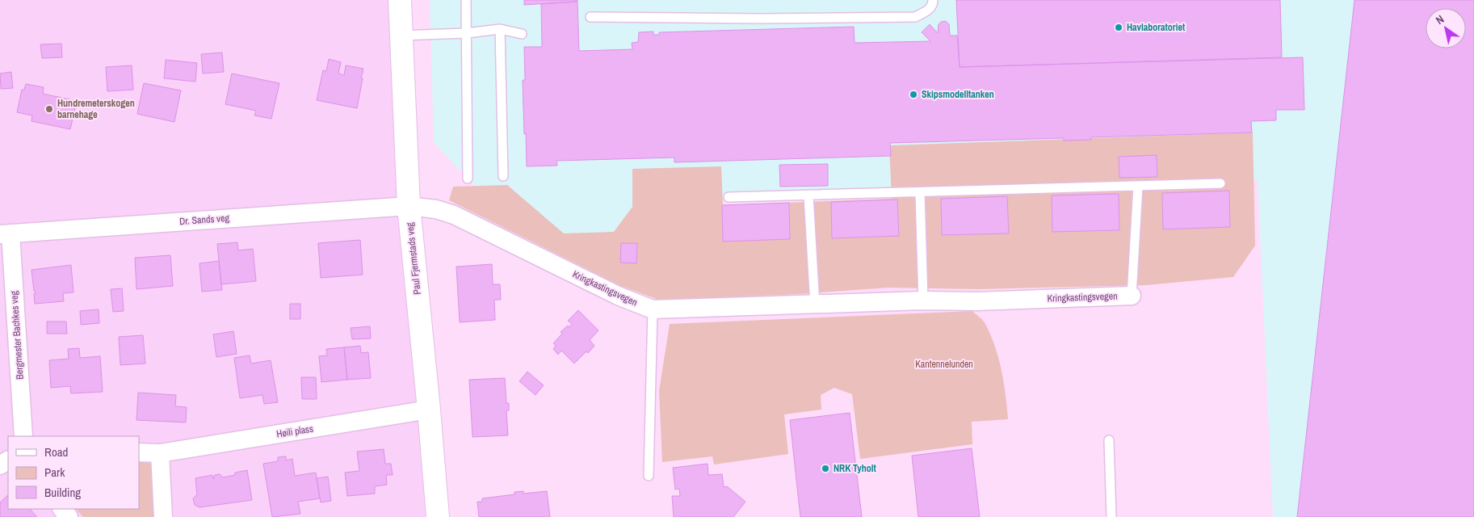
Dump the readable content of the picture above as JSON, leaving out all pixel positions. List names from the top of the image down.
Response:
{
  "streets": {
    "street": [
      "Dr. Sands veg",
      "Paul Fjermstads veg",
      "Kringkastingsvegen",
      "Bergmester Bachkes veg",
      "Høili plass"
    ]
  },
  "crossings": [
    ["Dr. Sands veg", "Paul Fjermstads veg"],
    ["Dr. Sands veg", "Kringkastingsvegen"],
    ["Dr. Sands veg", "Bergmester Bachkes veg"],
    ["Paul Fjermstads veg", "Kringkastingsvegen"],
    ["Paul Fjermstads veg", "Høili plass"]
  ],
  "parks": ["Kantennelunden"],
  "places": [
    "Havlaboratoriet",
    "Skipsmodelltanken",
    "Hundremeterskogen barnehage",
    "NRK Tyholt"
  ],
  "legend": ["Road", "Park", "Building"],
  "north": "top left"
}
